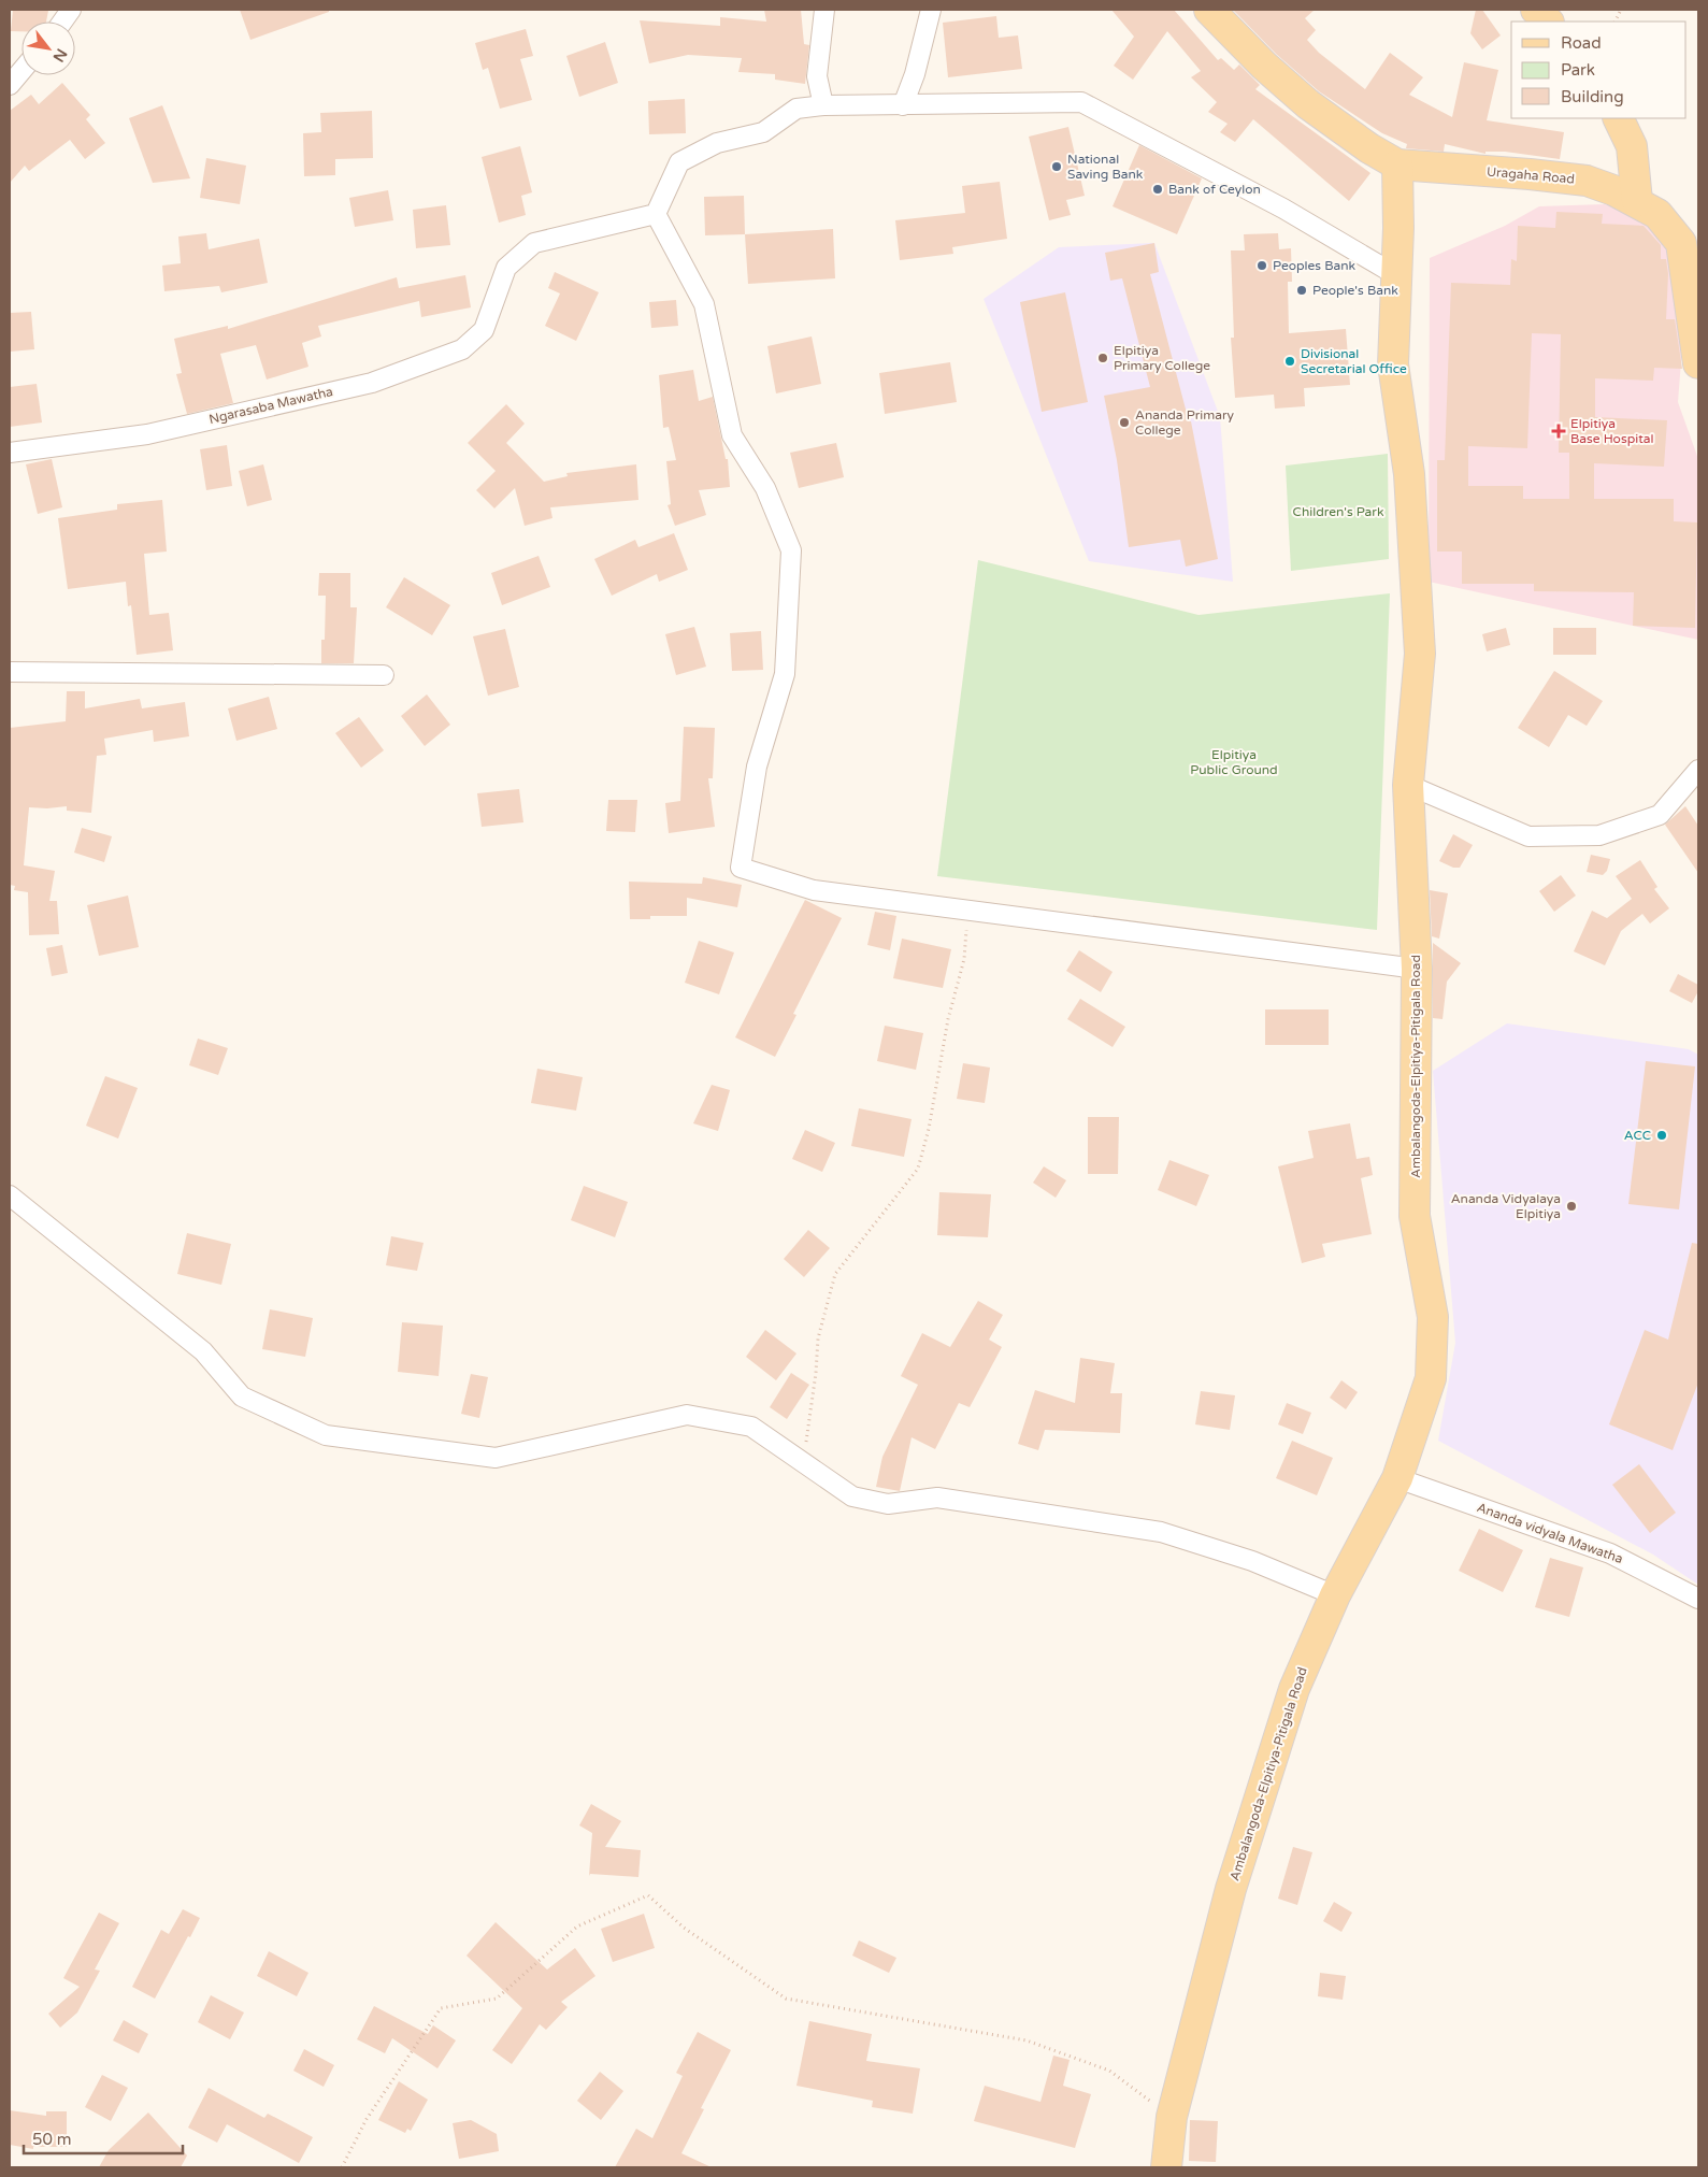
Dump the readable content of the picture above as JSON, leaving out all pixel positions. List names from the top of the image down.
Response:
{
  "streets": {
    "main road": ["Uragaha Road", "Ambalangoda-Elpitiya-Pitigala Road"],
    "street": ["Ngarasaba Mawatha", "Ananda vidyala Mawatha"]
  },
  "crossings": [
    ["Uragaha Road", "Ambalangoda-Elpitiya-Pitigala Road"],
    ["Ambalangoda-Elpitiya-Pitigala Road", "Ananda vidyala Mawatha"]
  ],
  "parks": ["Children's Park", "Elpitiya Public Ground"],
  "places": {
    "other": [
      "National Saving Bank",
      "Bank of Ceylon",
      "Peoples Bank",
      "People's Bank",
      "Elpitiya Primary College",
      "Divisional Secretarial Office",
      "Ananda Primary College",
      "ACC",
      "Ananda Vidyalaya Elpitiya"
    ],
    "health": ["Elpitiya Base Hospital"]
  },
  "legend": ["Road", "Park", "Building"],
  "scale_bar": "50 m",
  "north": "bottom right"
}
